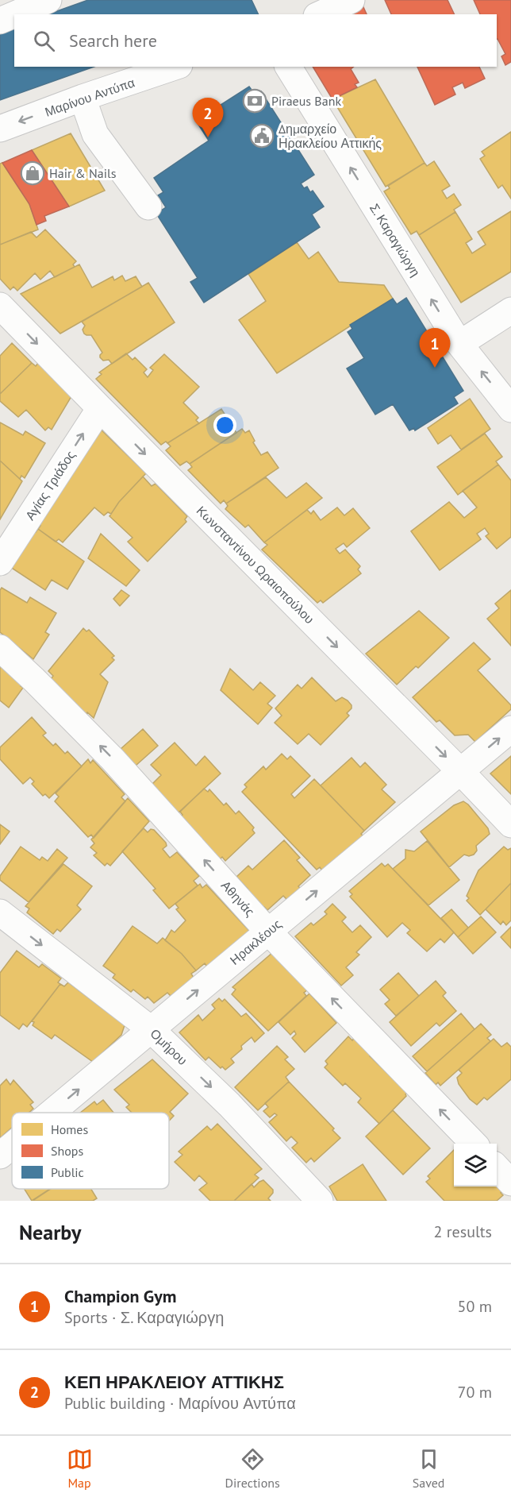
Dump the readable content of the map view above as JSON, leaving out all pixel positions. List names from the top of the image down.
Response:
{
  "streets": {
    "street": [
      "Μαρίνου Αντύπα",
      "Σ. Καραγιώργη",
      "Αγίας Τριάδος",
      "Κωνσταντίνου Ωραιοπούλου",
      "Αθηνάς",
      "Ηρακλέους",
      "Ομήρου"
    ]
  },
  "crossings": [
    ["Αγίας Τριάδος", "Κωνσταντίνου Ωραιοπούλου"],
    ["Κωνσταντίνου Ωραιοπούλου", "Ηρακλέους"],
    ["Αθηνάς", "Ηρακλέους"],
    ["Ηρακλέους", "Ομήρου"]
  ],
  "one_way": [
    "Σ. Καραγιώργη",
    "Αγίας Τριάδος",
    "Κωνσταντίνου Ωραιοπούλου",
    "Αθηνάς",
    "Ηρακλέους",
    "Ομήρου"
  ],
  "places": {
    "bank": ["Piraeus Bank"],
    "public building": ["Δημαρχείο Ηρακλείου Αττικής"],
    "shop": ["Hair & Nails"]
  },
  "legend": ["Homes", "Shops", "Public"],
  "page": {
    "search": "Search here",
    "pins": ["2", "1"],
    "heading": ["Nearby", "2 results"],
    "list": [
      {
        "mark": "1",
        "name": "Champion Gym",
        "note": "Sports · Σ. Καραγιώργη",
        "value": "50 m"
      },
      {
        "mark": "2",
        "name": "ΚΕΠ ΗΡΑΚΛΕΙΟΥ ΑΤΤΙΚΗΣ",
        "note": "Public building · Μαρίνου Αντύπα",
        "value": "70 m"
      }
    ],
    "nav": ["Map", "Directions", "Saved"]
  }
}
